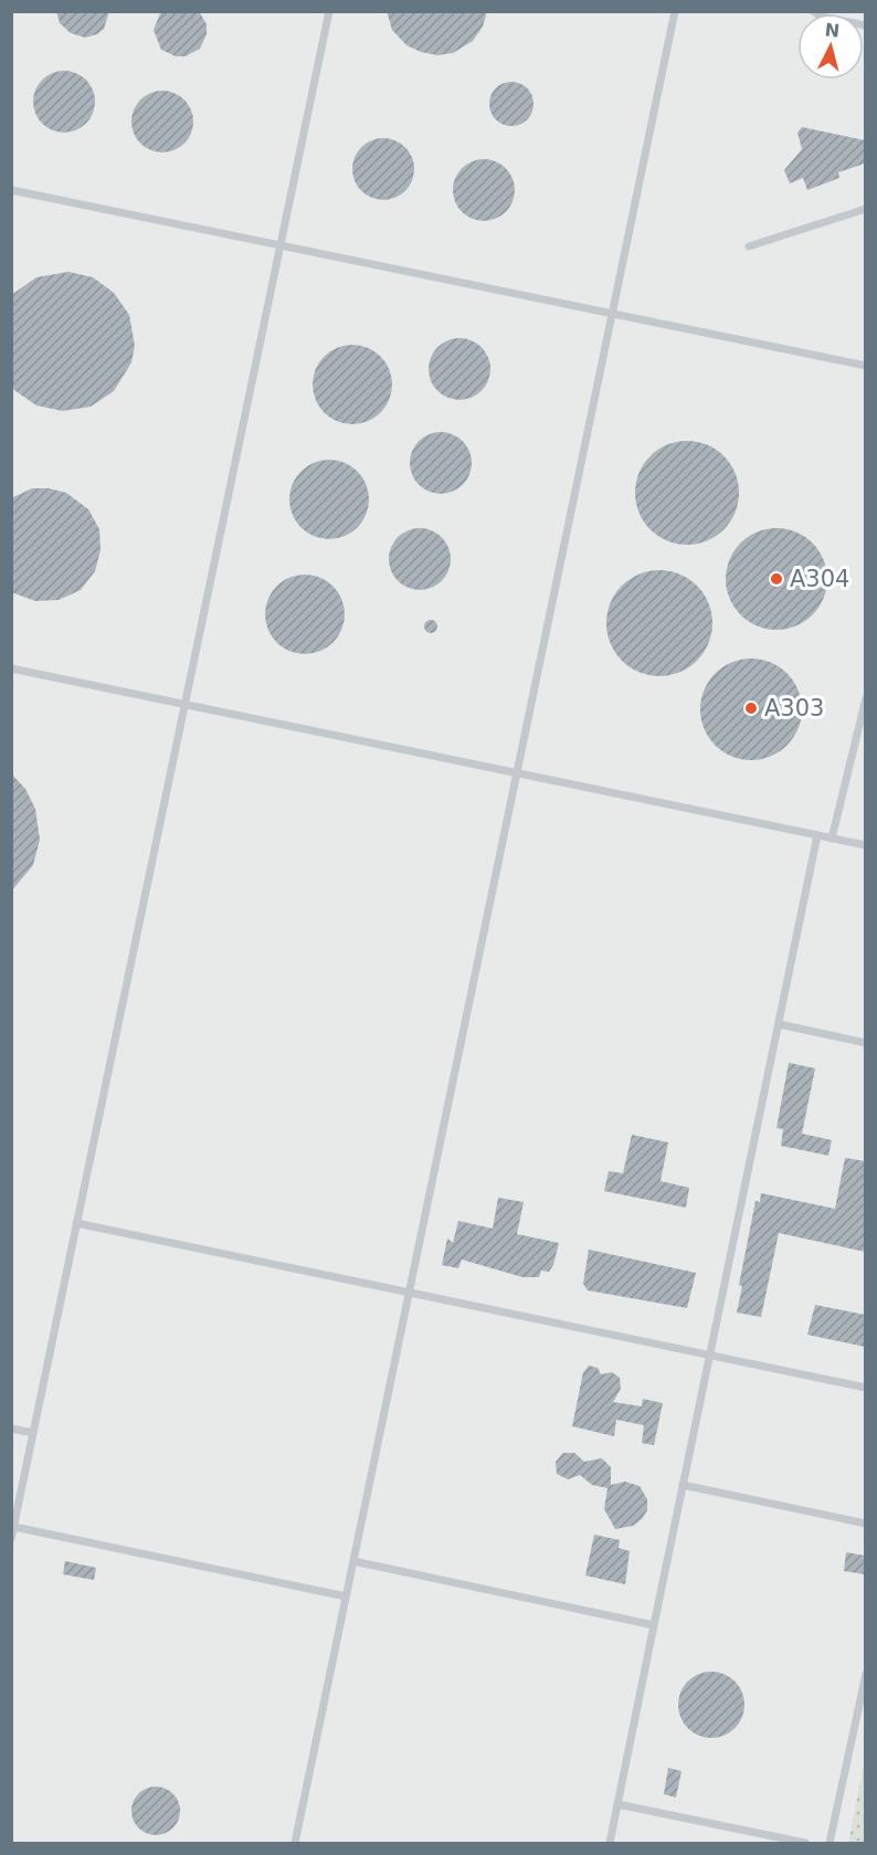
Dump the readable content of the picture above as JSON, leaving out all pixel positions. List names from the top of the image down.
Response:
{
  "places": ["A304", "A303"],
  "north": "top"
}
